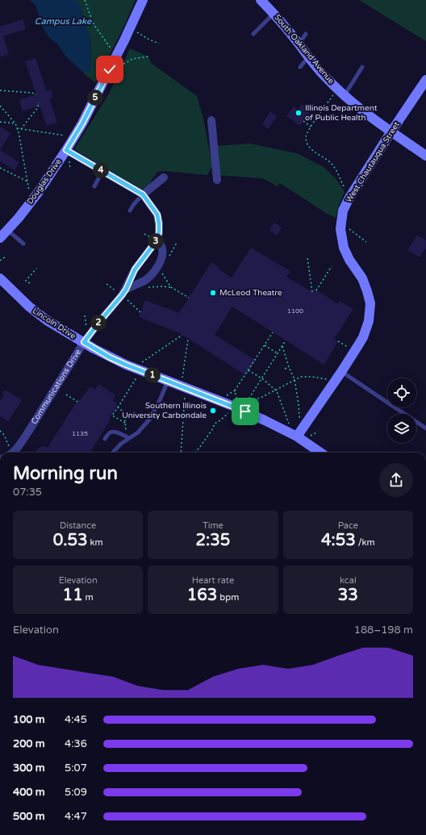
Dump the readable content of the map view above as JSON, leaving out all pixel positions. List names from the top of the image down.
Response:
{
  "streets": {
    "street": [
      "South Oakland Avenue",
      "West Chautauqua Street",
      "Douglas Drive",
      "Lincoln Drive",
      "Communications Drive"
    ]
  },
  "crossings": [
    ["South Oakland Avenue", "West Chautauqua Street"],
    ["West Chautauqua Street", "Lincoln Drive"],
    ["Lincoln Drive", "Communications Drive"]
  ],
  "water": ["Campus Lake"],
  "places": ["Illinois Department of Public Health", "McLeod Theatre", "Southern Illinois University Carbondale"],
  "house_numbers": ["1100", "1135"],
  "page": {
    "pins": [
      "5",
      "4",
      "3",
      "2",
      "1"
    ],
    "heading": ["Morning run", "07:35"],
    "stats": [
      ["Distance", "0.53 km"],
      ["Time", "2:35"],
      ["Pace", "4:53 /km"],
      ["Elevation", "11 m"],
      ["Heart rate", "163 bpm"],
      ["kcal", "33"]
    ],
    "chart": ["Elevation", "188–198 m"],
    "list": [
      {
        "name": "100 m",
        "note": "4:45"
      },
      {
        "name": "200 m",
        "note": "4:36"
      },
      {
        "name": "300 m",
        "note": "5:07"
      },
      {
        "name": "400 m",
        "note": "5:09"
      },
      {
        "name": "500 m",
        "note": "4:47"
      }
    ]
  }
}
